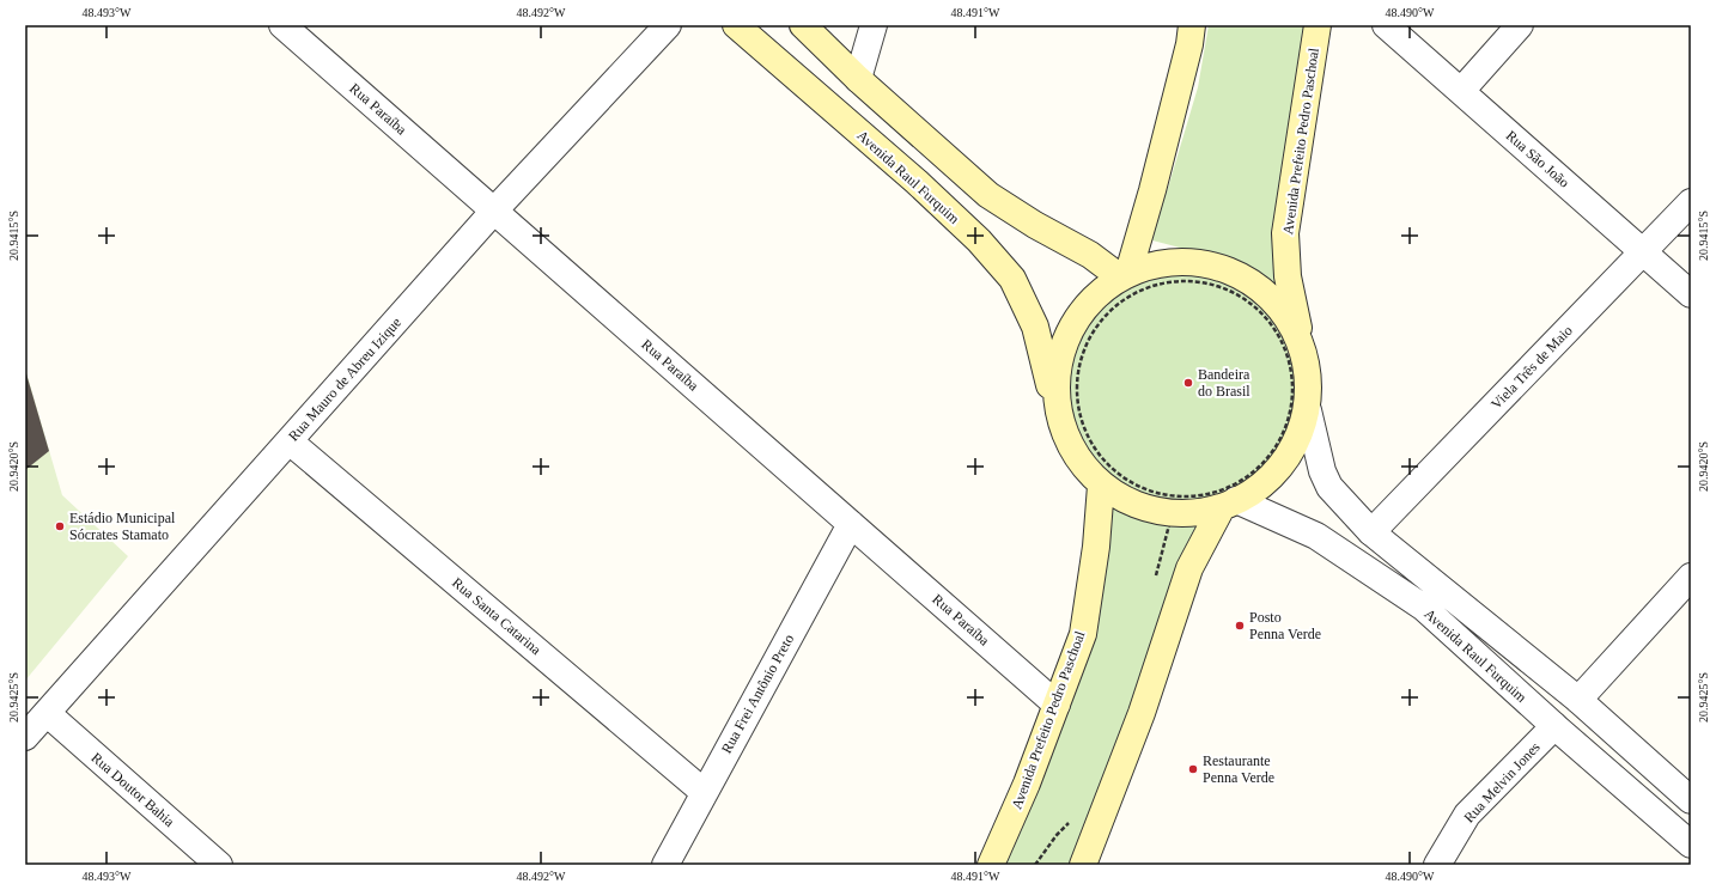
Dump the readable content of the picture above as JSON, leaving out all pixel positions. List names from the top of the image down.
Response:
{
  "streets": {
    "main road": ["Avenida Prefeito Pedro Paschoal", "Avenida Raul Furquim"],
    "street": [
      "Rua Paraíba",
      "Rua São João",
      "Viela Três de Maio",
      "Rua Mauro de Abreu Izique",
      "Rua Santa Catarina",
      "Rua Frei Antônio Preto",
      "Rua Melvin Jones",
      "Rua Doutor Bahia"
    ]
  },
  "crossings": [
    ["Rua Paraíba", "Avenida Prefeito Pedro Paschoal"],
    ["Rua Paraíba", "Rua Mauro de Abreu Izique"],
    ["Rua Paraíba", "Rua Frei Antônio Preto"],
    ["Avenida Prefeito Pedro Paschoal", "Avenida Raul Furquim"],
    ["Rua São João", "Viela Três de Maio"],
    ["Avenida Raul Furquim", "Viela Três de Maio"],
    ["Avenida Raul Furquim", "Rua Melvin Jones"],
    ["Rua Mauro de Abreu Izique", "Rua Santa Catarina"],
    ["Rua Mauro de Abreu Izique", "Rua Doutor Bahia"],
    ["Rua Santa Catarina", "Rua Frei Antônio Preto"]
  ],
  "places": [
    "Bandeira do Brasil",
    "Estádio Municipal Sócrates Stamato",
    "Posto Penna Verde",
    "Restaurante Penna Verde"
  ],
  "coordinates": [
    "48.493°W",
    "48.492°W",
    "48.491°W",
    "48.490°W",
    "20.9415°S",
    "20.9420°S",
    "20.9425°S"
  ]
}
